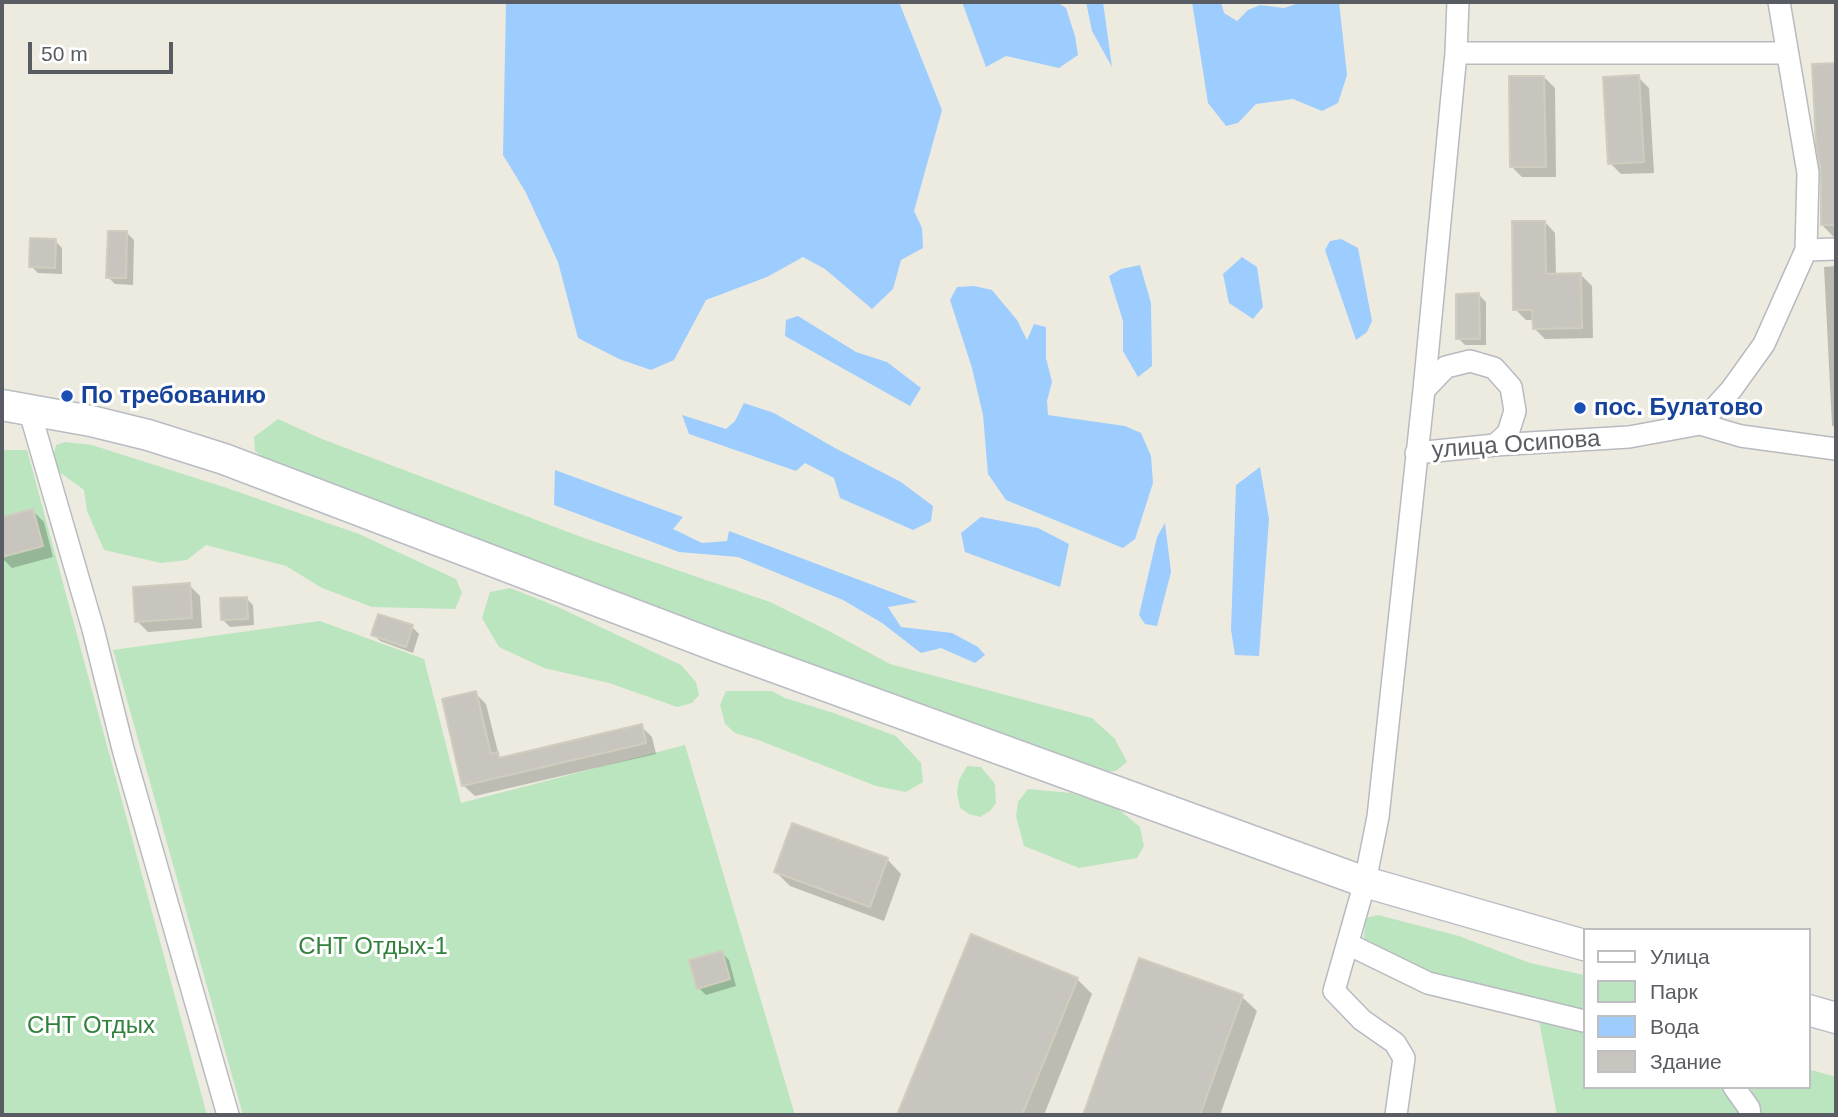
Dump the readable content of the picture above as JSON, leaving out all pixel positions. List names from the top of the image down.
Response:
{
  "streets": {
    "street": ["улица Осипова"]
  },
  "parks": ["СНТ Отдых-1", "СНТ Отдых"],
  "places": ["По требованию", "пос. Булатово"],
  "legend": [
    "Улица",
    "Парк",
    "Вода",
    "Здание"
  ],
  "scale_bar": "50 m"
}
